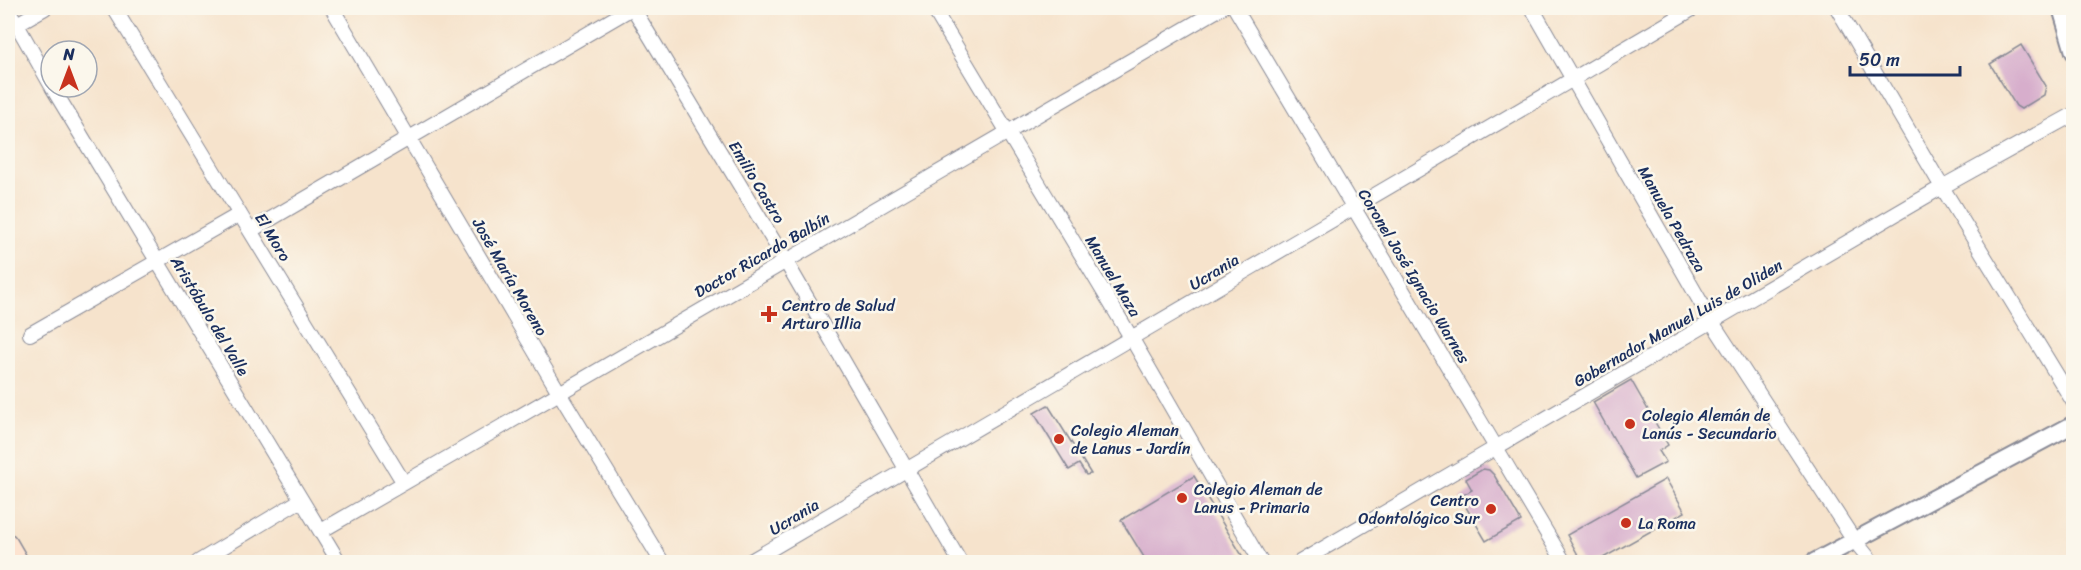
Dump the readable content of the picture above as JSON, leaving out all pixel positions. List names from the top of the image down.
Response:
{
  "streets": {
    "street": [
      "Emilio Castro",
      "Manuela Pedraza",
      "El Moro",
      "Doctor Ricardo Balbín",
      "Ucrania",
      "Manuel Maza",
      "Coronel José Ignacio Warnes",
      "José María Moreno",
      "Aristóbulo del Valle",
      "Gobernador Manuel Luis de Oliden"
    ]
  },
  "crossings": [
    ["Emilio Castro", "Doctor Ricardo Balbín"],
    ["Emilio Castro", "Ucrania"],
    ["Manuela Pedraza", "Ucrania"],
    ["Manuela Pedraza", "Gobernador Manuel Luis de Oliden"],
    ["El Moro", "Doctor Ricardo Balbín"],
    ["Doctor Ricardo Balbín", "Manuel Maza"],
    ["Doctor Ricardo Balbín", "José María Moreno"],
    ["Doctor Ricardo Balbín", "Aristóbulo del Valle"],
    ["Ucrania", "Manuel Maza"],
    ["Ucrania", "Coronel José Ignacio Warnes"],
    ["Coronel José Ignacio Warnes", "Gobernador Manuel Luis de Oliden"]
  ],
  "places": {
    "health": ["Centro de Salud Arturo Illia"],
    "other": [
      "Colegio Alemán de Lanús - Secundario",
      "Colegio Aleman de Lanus - Jardín",
      "Colegio Aleman de Lanus - Primaria",
      "Centro Odontológico Sur",
      "La Roma"
    ]
  },
  "scale_bar": "50 m",
  "north": "top"
}
